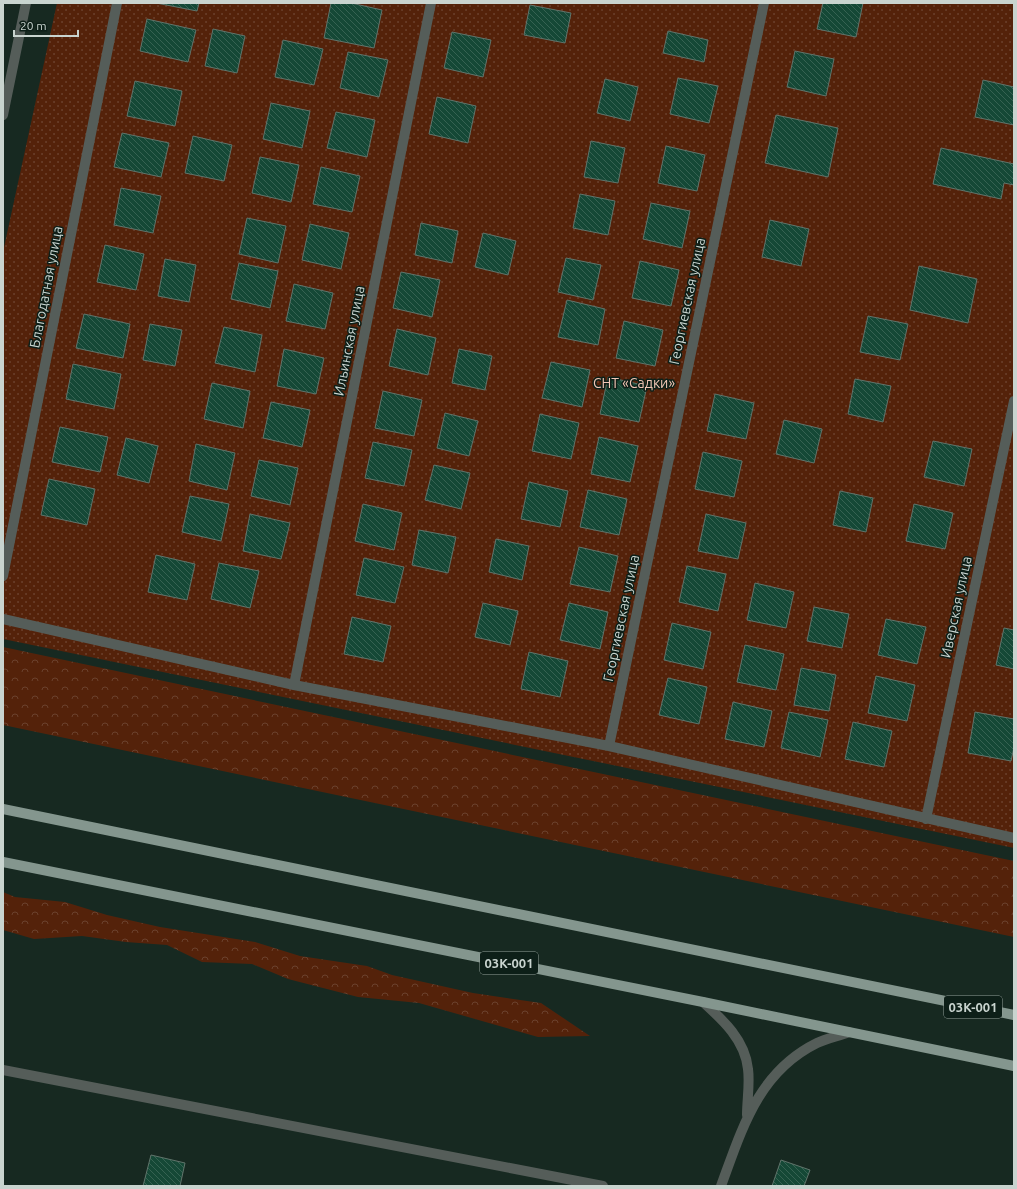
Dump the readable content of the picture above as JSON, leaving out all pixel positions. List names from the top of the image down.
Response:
{
  "streets": {
    "main road": ["03К-001"],
    "street": [
      "Благодатная улица",
      "Георгиевская улица",
      "Ильинская улица",
      "Иверская улица"
    ]
  },
  "parks": ["СНТ «Садки»"],
  "scale_bar": "20 m"
}
